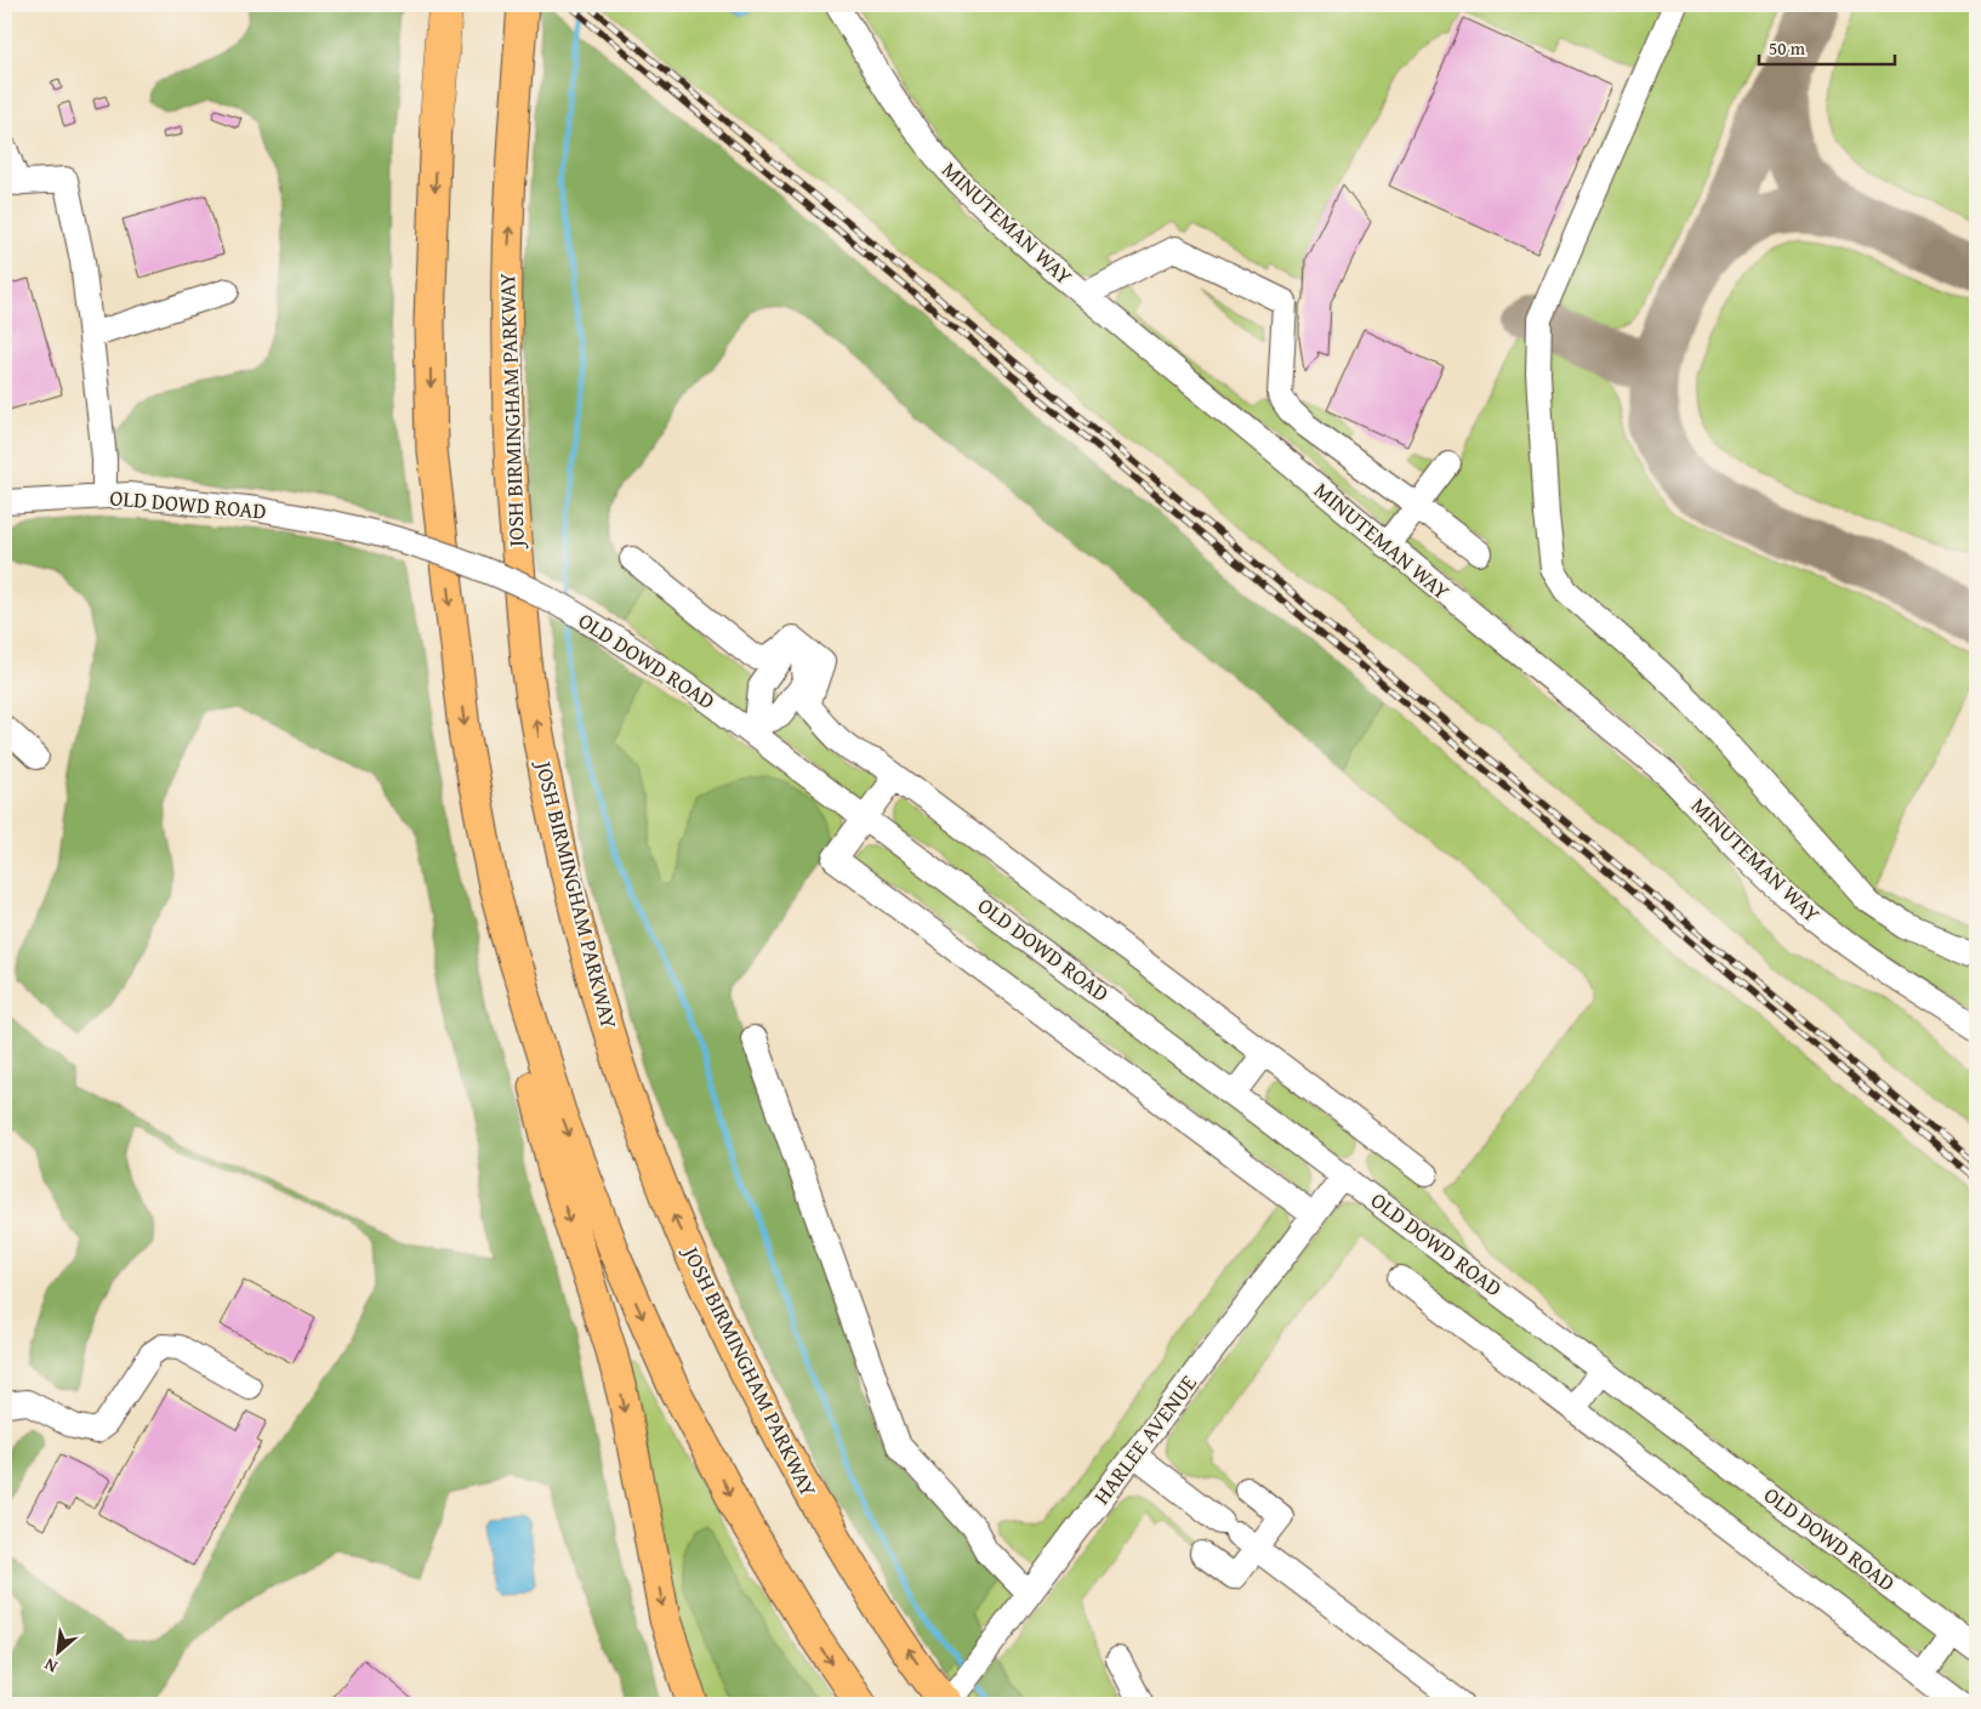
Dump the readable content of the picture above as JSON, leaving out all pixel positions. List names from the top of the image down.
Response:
{
  "streets": {
    "main road": ["JOSH BIRMINGHAM PARKWAY"],
    "street": ["MINUTEMAN WAY", "OLD DOWD ROAD", "HARLEE AVENUE"]
  },
  "crossings": [
    ["JOSH BIRMINGHAM PARKWAY", "HARLEE AVENUE"],
    ["OLD DOWD ROAD", "HARLEE AVENUE"]
  ],
  "scale_bar": "50 m",
  "north": "bottom left"
}
